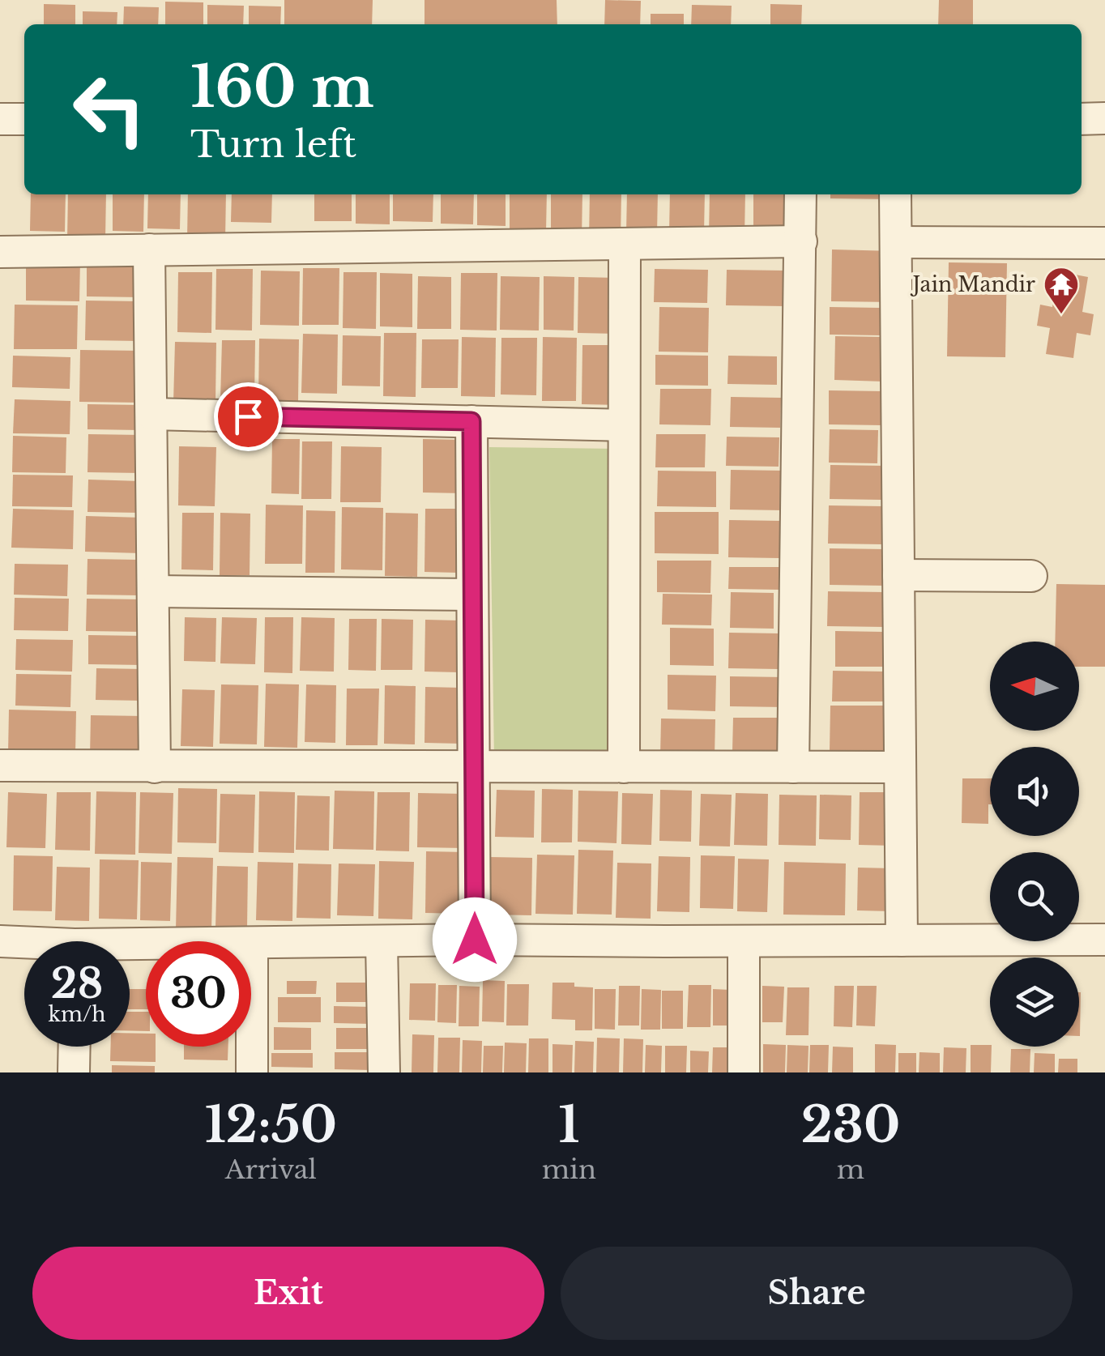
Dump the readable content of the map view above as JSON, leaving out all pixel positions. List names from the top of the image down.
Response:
{
  "places": {
    "temple": ["Jain Mandir"]
  },
  "north": "left",
  "page": {
    "turn": ["160 m", "Turn left"],
    "speed": "28 km/h",
    "limit": "30",
    "eta": [
      "12:50",
      "Arrival",
      "1",
      "min",
      "230",
      "m"
    ],
    "buttons": ["Exit", "Share"]
  }
}
